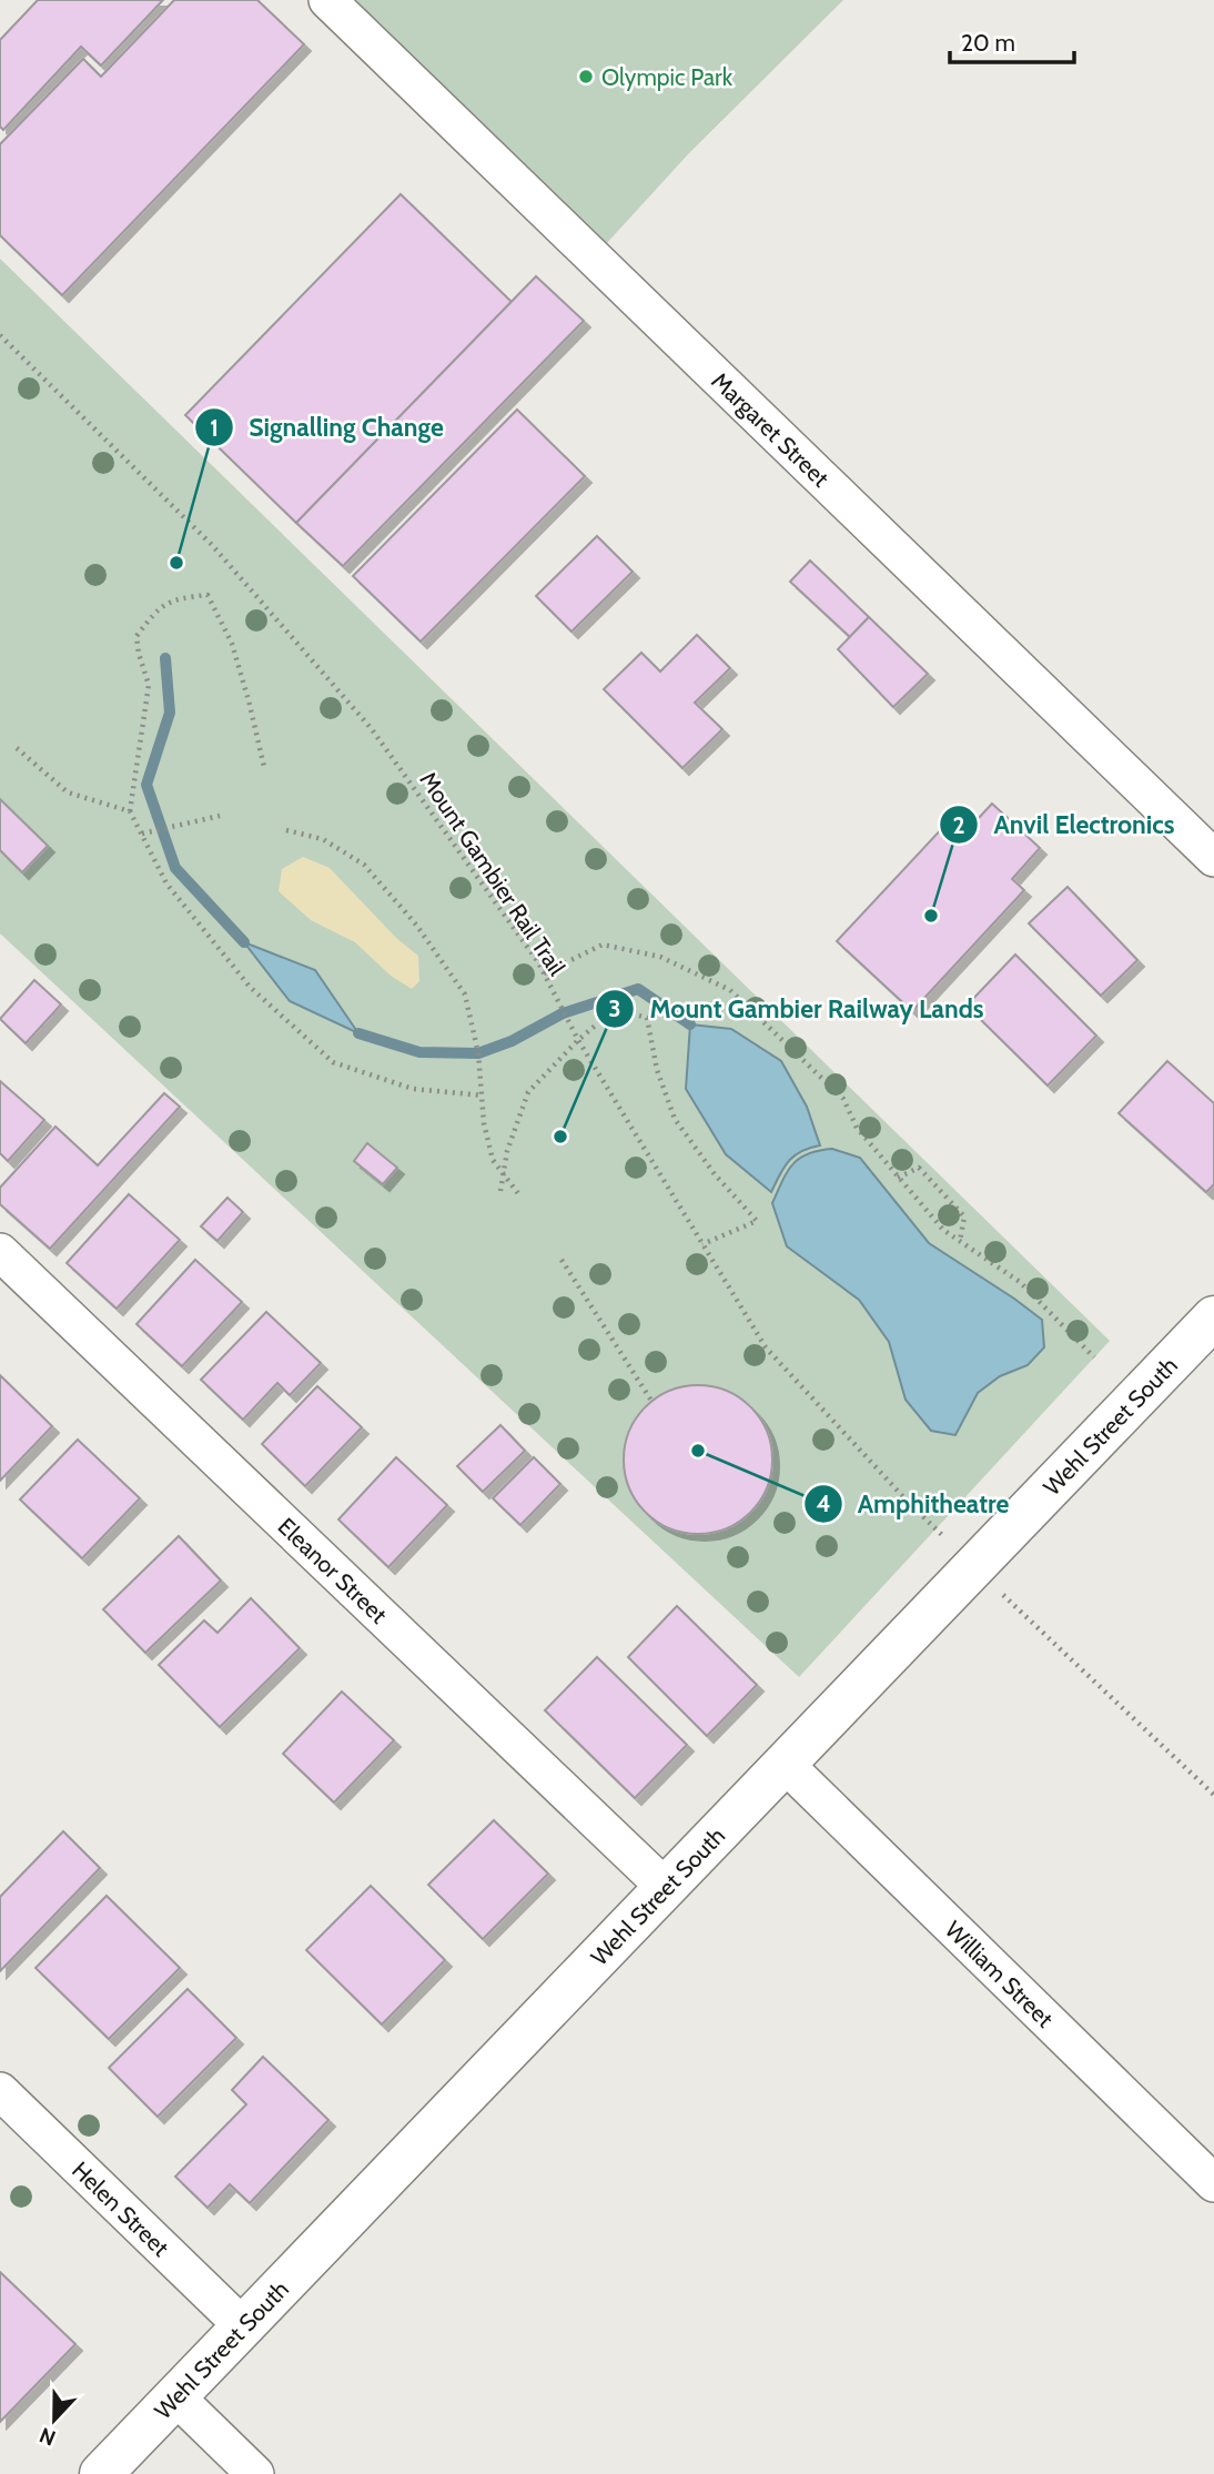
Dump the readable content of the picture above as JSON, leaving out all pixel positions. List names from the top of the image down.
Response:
{
  "streets": {
    "street": [
      "Margaret Street",
      "Wehl Street South",
      "Eleanor Street",
      "William Street",
      "Helen Street"
    ],
    "path": ["Mount Gambier Rail Trail"]
  },
  "crossings": [
    ["Mount Gambier Rail Trail", "Wehl Street South"],
    ["Wehl Street South", "Eleanor Street"],
    ["Wehl Street South", "William Street"],
    ["Wehl Street South", "Helen Street"]
  ],
  "places": [
    "Olympic Park",
    "Signalling Change",
    "Anvil Electronics",
    "Mount Gambier Railway Lands",
    "Amphitheatre"
  ],
  "scale_bar": "20 m",
  "north": "bottom"
}
